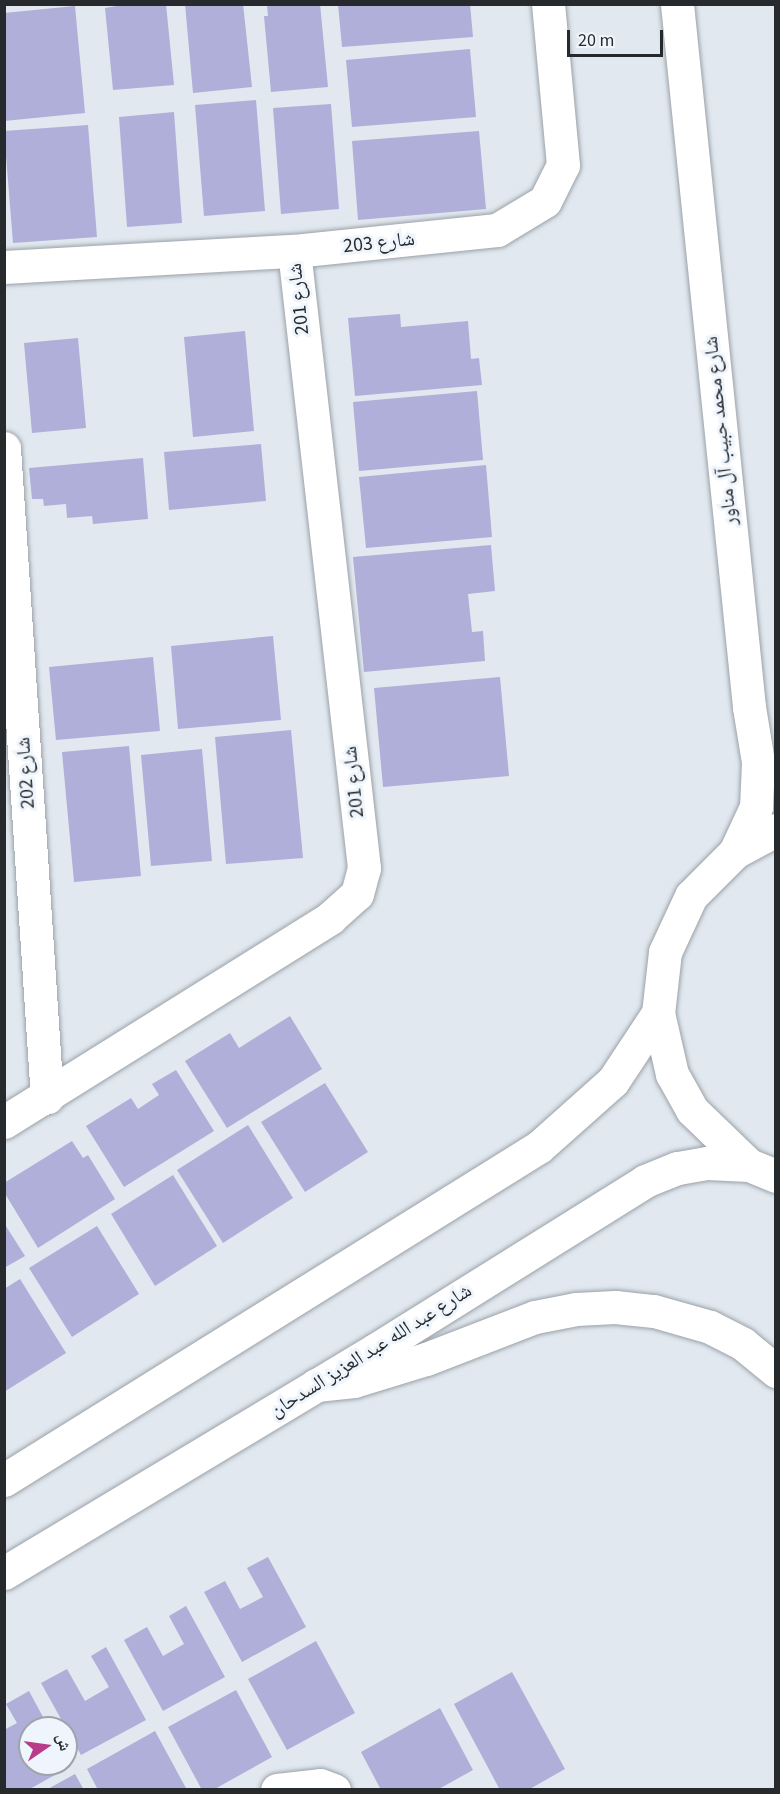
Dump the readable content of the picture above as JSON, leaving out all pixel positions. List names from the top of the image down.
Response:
{
  "streets": {
    "street": [
      "شارع 203",
      "شارع 201",
      "شارع محمد حبيب آل مناور",
      "شارع 202",
      "شارع عبد الله عبد العزيز السدحان"
    ]
  },
  "crossings": [
    ["شارع 203", "شارع 201"],
    ["شارع 201", "شارع 202"]
  ],
  "scale_bar": "20 m",
  "north": "right"
}
